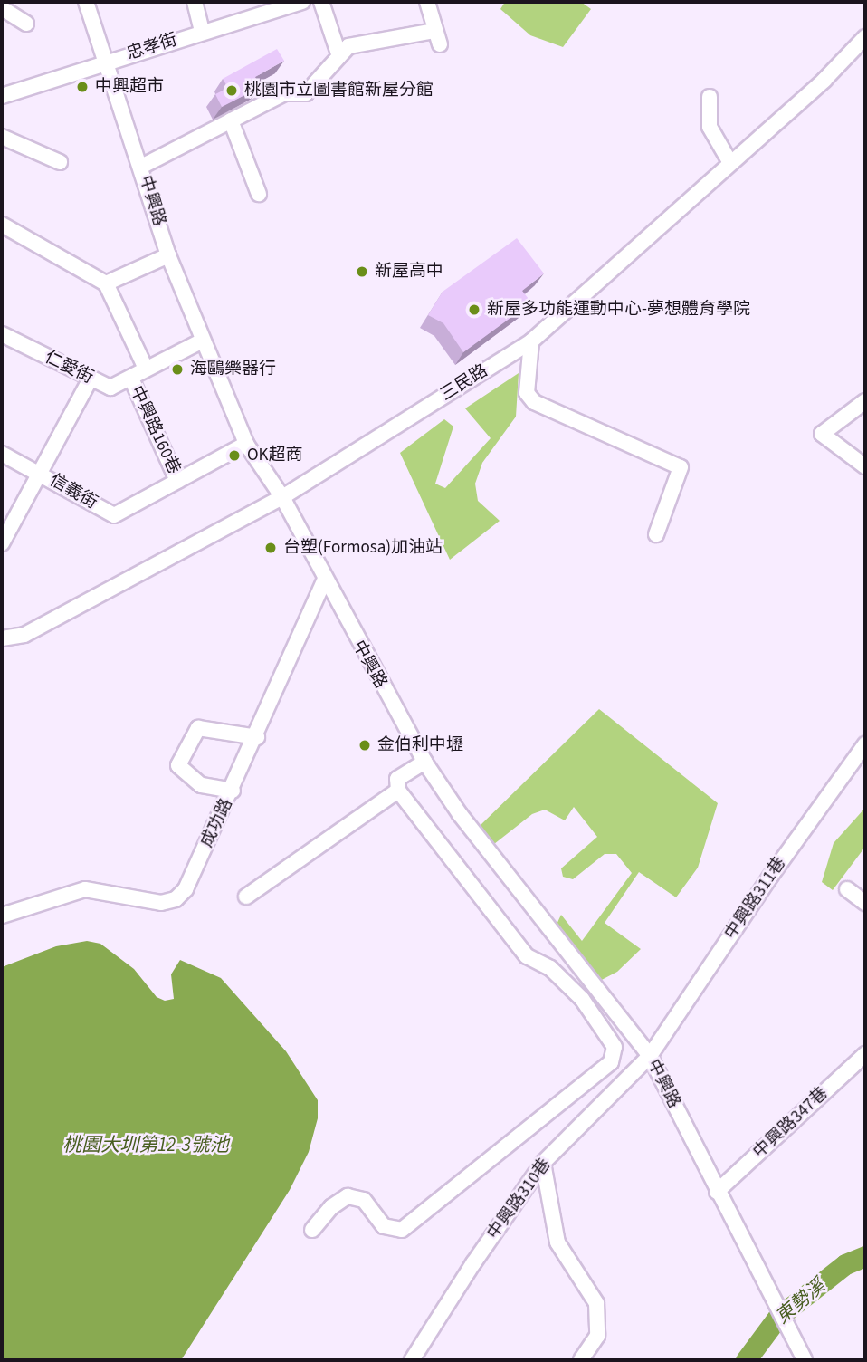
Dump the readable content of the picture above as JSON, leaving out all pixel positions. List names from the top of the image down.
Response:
{
  "streets": {
    "street": [
      "忠孝街",
      "中興路",
      "仁愛街",
      "三民路",
      "中興路160巷",
      "信義街",
      "成功路",
      "中興路311巷",
      "中興路347巷",
      "中興路310巷"
    ]
  },
  "crossings": [
    ["忠孝街", "中興路"],
    ["中興路", "仁愛街"],
    ["中興路", "三民路"],
    ["中興路", "中興路160巷"],
    ["中興路", "成功路"],
    ["中興路", "中興路311巷"],
    ["中興路", "中興路347巷"],
    ["中興路", "中興路310巷"],
    ["仁愛街", "中興路160巷"],
    ["中興路160巷", "信義街"],
    ["中興路311巷", "中興路310巷"]
  ],
  "water": ["桃園大圳第12-3號池", "東勢溪"],
  "places": [
    "中興超市",
    "桃園市立圖書館新屋分館",
    "新屋高中",
    "新屋多功能運動中心-夢想體育學院",
    "海鷗樂器行",
    "OK超商",
    "台塑(Formosa)加油站",
    "金伯利中壢"
  ]
}
